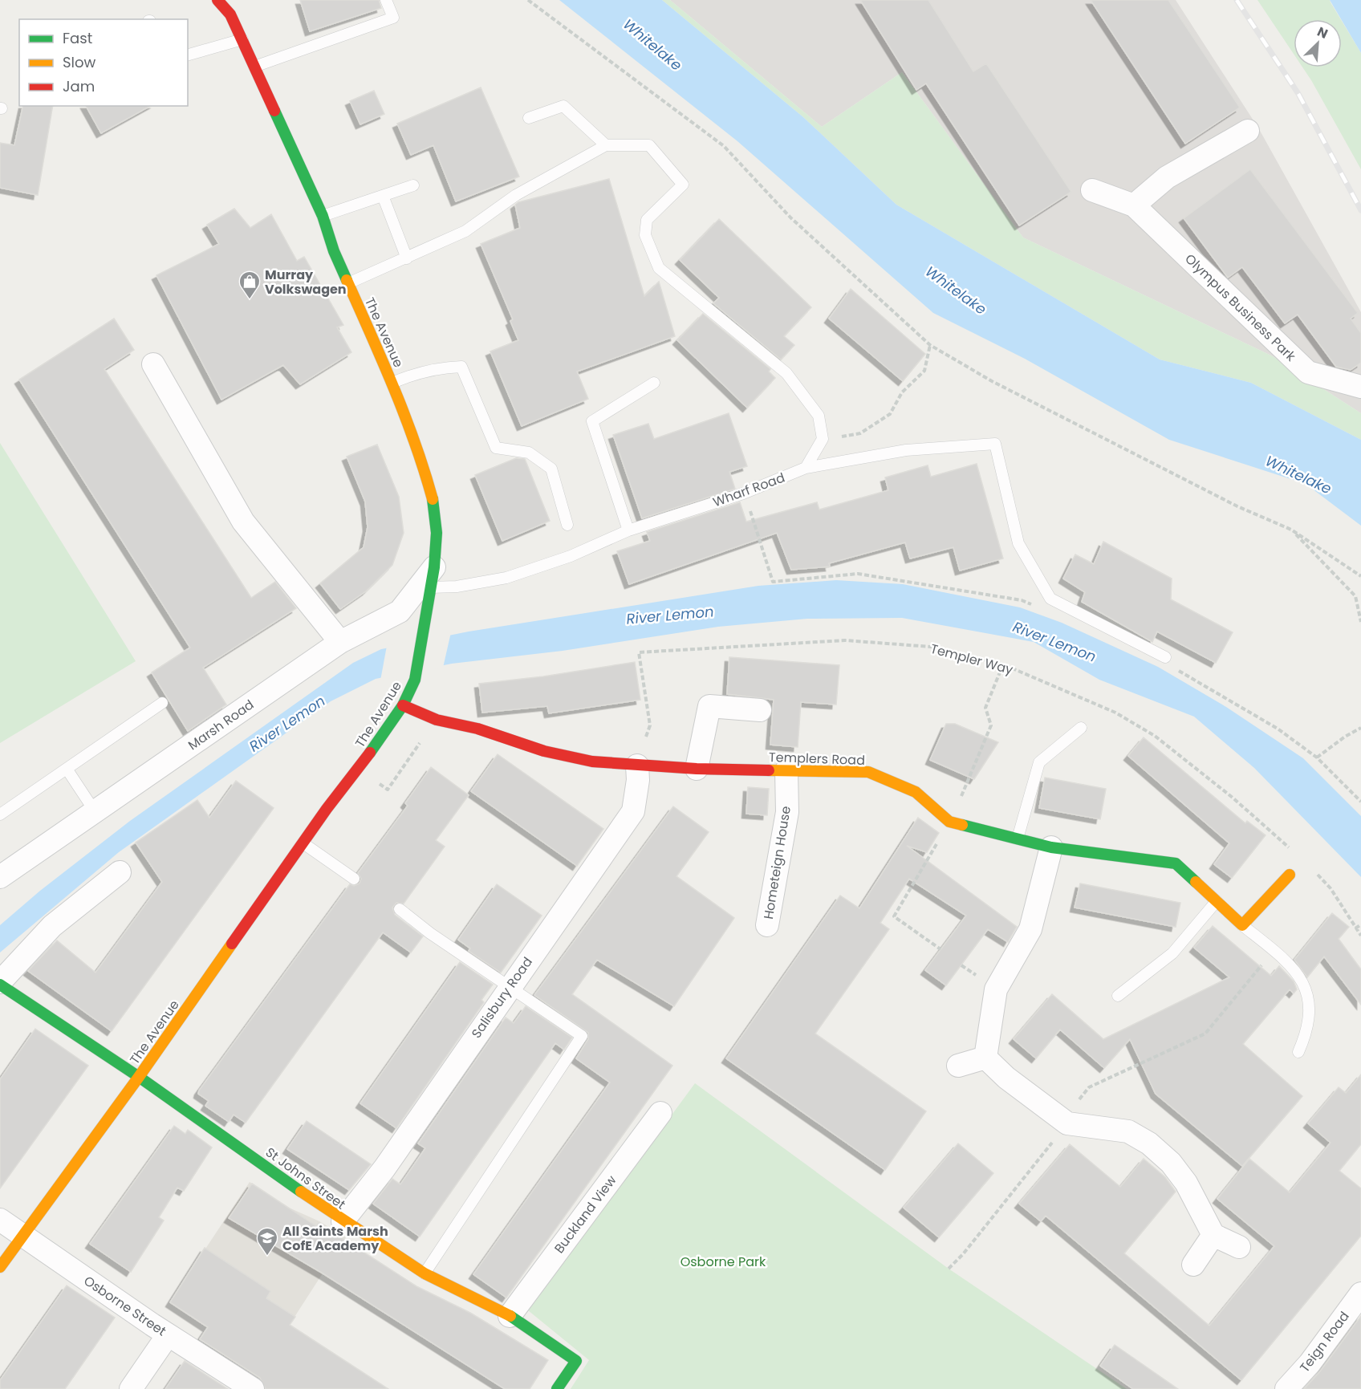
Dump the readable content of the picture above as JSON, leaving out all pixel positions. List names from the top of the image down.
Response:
{
  "streets": {
    "street": [
      "Olympus Business Park",
      "The Avenue",
      "Marsh Road",
      "Templers Road",
      "Hometeign House",
      "Salisbury Road",
      "St Johns Street",
      "Buckland View",
      "Osborne Street",
      "Teign Road"
    ],
    "lane": ["Wharf Road"],
    "path": ["Templer Way"]
  },
  "crossings": [
    ["The Avenue", "Wharf Road"],
    ["The Avenue", "Marsh Road"],
    ["The Avenue", "Templers Road"],
    ["The Avenue", "St Johns Street"],
    ["The Avenue", "Osborne Street"],
    ["Wharf Road", "Marsh Road"],
    ["Templer Way", "Templers Road"],
    ["Templer Way", "Salisbury Road"],
    ["Templers Road", "Hometeign House"],
    ["Templers Road", "Salisbury Road"],
    ["Salisbury Road", "St Johns Street"],
    ["St Johns Street", "Buckland View"]
  ],
  "water": ["Whitelake", "River Lemon"],
  "parks": ["Osborne Park"],
  "places": {
    "shop": ["Murray Volkswagen"],
    "school or university": ["All Saints Marsh CofE Academy"]
  },
  "legend": ["Fast", "Slow", "Jam"],
  "north": "top right"
}
